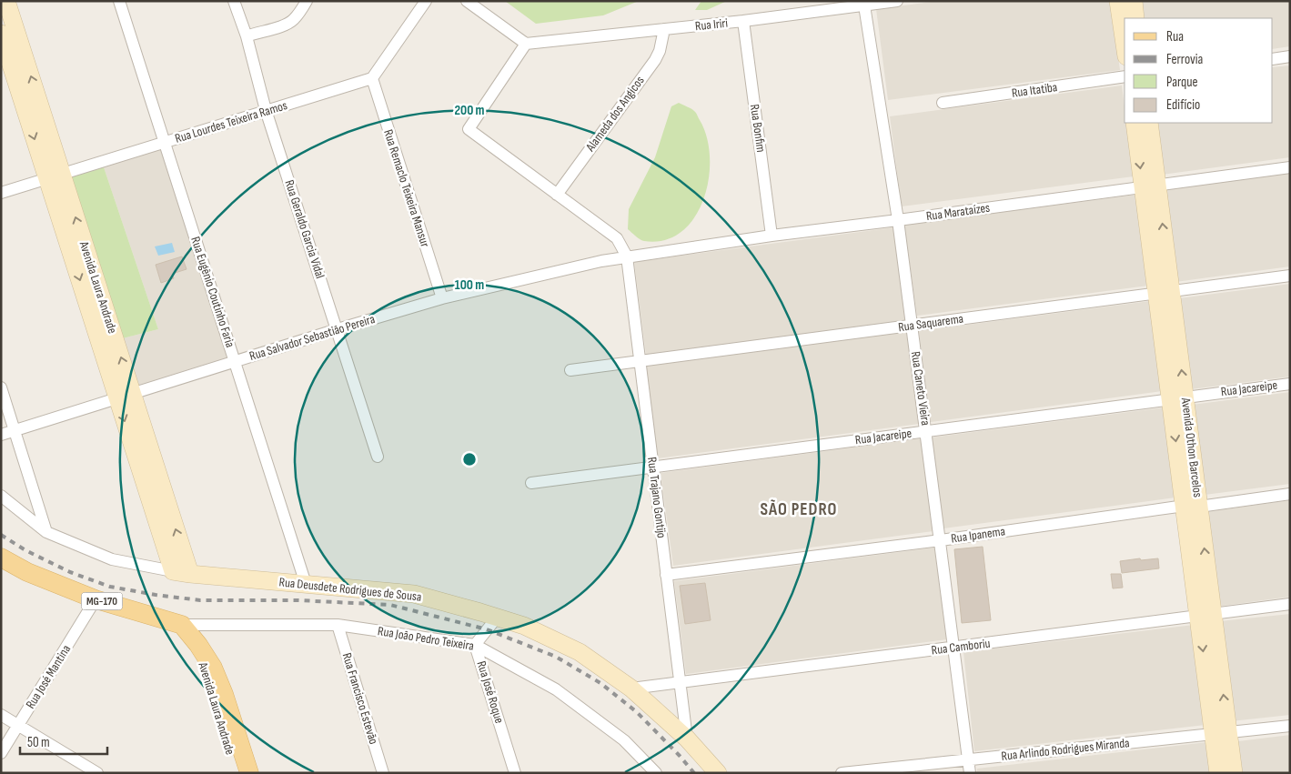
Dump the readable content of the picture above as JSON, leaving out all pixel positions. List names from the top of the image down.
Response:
{
  "streets": {
    "main road": ["Avenida Laura Andrade", "MG-170"],
    "street": [
      "Rua Iriri",
      "Rua Itatiba",
      "Alameda dos Angicos",
      "Rua Lourdes Teixeira Ramos",
      "Rua Bonfim",
      "Rua Remaclo Teixeira Mansur",
      "Rua Marataízes",
      "Rua Geraldo Garcia Vidal",
      "Rua Eugênio Coutinho Faria",
      "Rua Saquarema",
      "Rua Salvador Sebastião Pereira",
      "Rua Caneto Vieira",
      "Rua Jacareipe",
      "Avenida Othon Barcelos",
      "Rua Trajano Gontijo",
      "Rua Ipanema",
      "Rua Deusdete Rodrigues de Sousa",
      "Rua João Pedro Teixeira",
      "Rua Camboriu",
      "Rua José Mantina",
      "Rua José Roque",
      "Rua Francisco Estevão",
      "Rua Arlindo Rodrigues Miranda"
    ]
  },
  "crossings": [
    ["Rua Iriri", "Alameda dos Angicos"],
    ["Rua Iriri", "Rua Bonfim"],
    ["Rua Iriri", "Rua Caneto Vieira"],
    ["Rua Lourdes Teixeira Ramos", "Rua Remaclo Teixeira Mansur"],
    ["Rua Lourdes Teixeira Ramos", "Rua Geraldo Garcia Vidal"],
    ["Rua Lourdes Teixeira Ramos", "Avenida Laura Andrade"],
    ["Rua Lourdes Teixeira Ramos", "Rua Eugênio Coutinho Faria"],
    ["Rua Bonfim", "Rua Marataízes"],
    ["Rua Remaclo Teixeira Mansur", "Rua Salvador Sebastião Pereira"],
    ["Rua Marataízes", "Rua Salvador Sebastião Pereira"],
    ["Rua Marataízes", "Rua Caneto Vieira"],
    ["Rua Marataízes", "Avenida Othon Barcelos"],
    ["Rua Marataízes", "Rua Trajano Gontijo"],
    ["Rua Geraldo Garcia Vidal", "Rua Salvador Sebastião Pereira"],
    ["Avenida Laura Andrade", "Rua Salvador Sebastião Pereira"],
    ["Avenida Laura Andrade", "Rua Deusdete Rodrigues de Sousa"],
    ["Rua Eugênio Coutinho Faria", "Rua Salvador Sebastião Pereira"],
    ["Rua Eugênio Coutinho Faria", "Rua Deusdete Rodrigues de Sousa"],
    ["Rua Saquarema", "Rua Caneto Vieira"],
    ["Rua Saquarema", "Avenida Othon Barcelos"],
    ["Rua Saquarema", "Rua Trajano Gontijo"],
    ["Rua Salvador Sebastião Pereira", "Rua Trajano Gontijo"],
    ["Rua Caneto Vieira", "Rua Jacareipe"],
    ["Rua Caneto Vieira", "Rua Ipanema"],
    ["Rua Caneto Vieira", "Rua Camboriu"],
    ["Rua Caneto Vieira", "Rua Arlindo Rodrigues Miranda"],
    ["Rua Jacareipe", "Avenida Othon Barcelos"],
    ["Rua Jacareipe", "Rua Trajano Gontijo"],
    ["Avenida Othon Barcelos", "Rua Ipanema"],
    ["Avenida Othon Barcelos", "Rua Camboriu"],
    ["Avenida Othon Barcelos", "Rua Arlindo Rodrigues Miranda"],
    ["Rua Trajano Gontijo", "Rua Ipanema"],
    ["Rua Trajano Gontijo", "Rua Deusdete Rodrigues de Sousa"],
    ["Rua Trajano Gontijo", "Rua Camboriu"],
    ["Rua Deusdete Rodrigues de Sousa", "Rua Camboriu"],
    ["Rua Deusdete Rodrigues de Sousa", "Rua José Roque"],
    ["MG-170", "Rua João Pedro Teixeira"],
    ["MG-170", "Rua José Mantina"],
    ["Rua João Pedro Teixeira", "Rua José Roque"],
    ["Rua João Pedro Teixeira", "Rua Francisco Estevão"]
  ],
  "districts": ["SÃO PEDRO"],
  "legend": [
    "Rua",
    "Ferrovia",
    "Parque",
    "Edifício"
  ],
  "scale_bar": "50 m",
  "rings": ["200 m", "100 m"]
}
